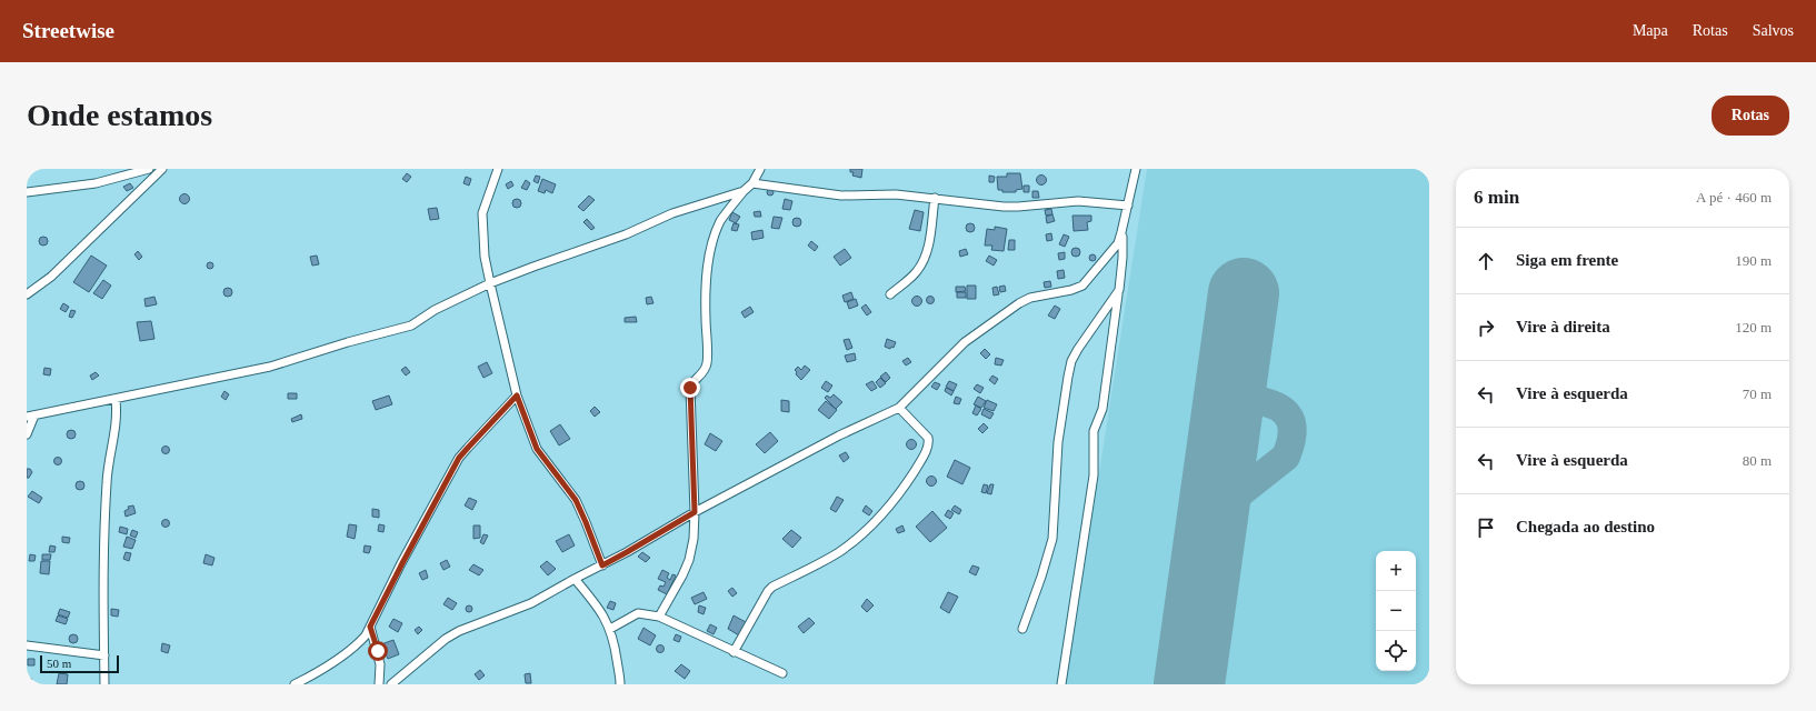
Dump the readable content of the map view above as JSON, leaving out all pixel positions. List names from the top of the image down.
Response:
{
  "scale_bar": "50 m",
  "page": {
    "header": "Streetwise",
    "nav": ["Mapa", "Rotas", "Salvos"],
    "buttons": "Rotas",
    "title": "Onde estamos",
    "heading": ["6 min", "A pé · 460 m"],
    "list": [
      ["Siga em frente", "190 m"],
      ["Vire à direita", "120 m"],
      ["Vire à esquerda", "70 m"],
      ["Vire à esquerda", "80 m"],
      "Chegada ao destino"
    ],
    "map_buttons": ["+", "−"],
    "scale": "50 m"
  }
}
